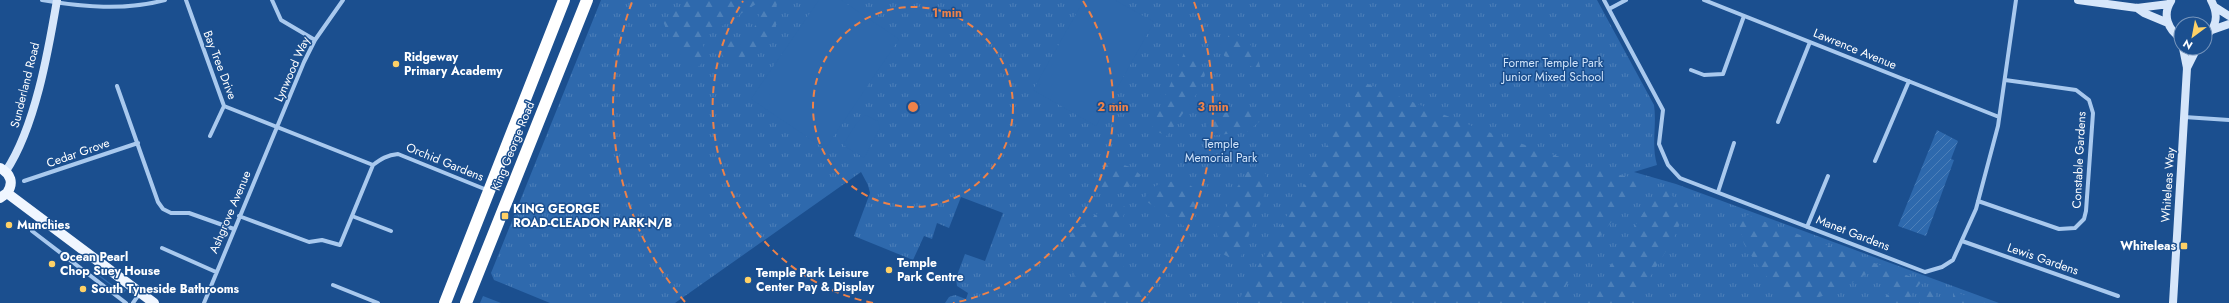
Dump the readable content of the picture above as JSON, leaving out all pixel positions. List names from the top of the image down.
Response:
{
  "streets": {
    "highway": ["King George Road"],
    "main road": ["Sunderland Road", "Whiteleas Way"],
    "street": [
      "Lawrence Avenue",
      "Bay Tree Drive",
      "Lynwood Way",
      "Cedar Grove",
      "Constable Gardens",
      "Orchid Gardens",
      "Ashgrove Avenue",
      "Manet Gardens",
      "Lewis Gardens"
    ]
  },
  "crossings": [
    ["Lawrence Avenue", "Manet Gardens"],
    ["Bay Tree Drive", "Lynwood Way"],
    ["Bay Tree Drive", "Orchid Gardens"],
    ["Bay Tree Drive", "Ashgrove Avenue"],
    ["Lynwood Way", "Ashgrove Avenue"],
    ["King George Road", "Orchid Gardens"],
    ["Constable Gardens", "Manet Gardens"],
    ["Manet Gardens", "Lewis Gardens"]
  ],
  "parks": ["Former Temple Park Junior Mixed School", "Temple Memorial Park"],
  "places": {
    "other": [
      "Ridgeway Primary Academy",
      "Munchies",
      "Ocean Pearl Chop Suey House",
      "Temple Park Centre",
      "Temple Park Leisure Center Pay & Display",
      "South Tyneside Bathrooms"
    ],
    "transit": ["KING GEORGE ROAD-CLEADON PARK-N/B", "Whiteleas"]
  },
  "north": "bottom left",
  "rings": ["1 min", "2 min", "3 min"]
}
